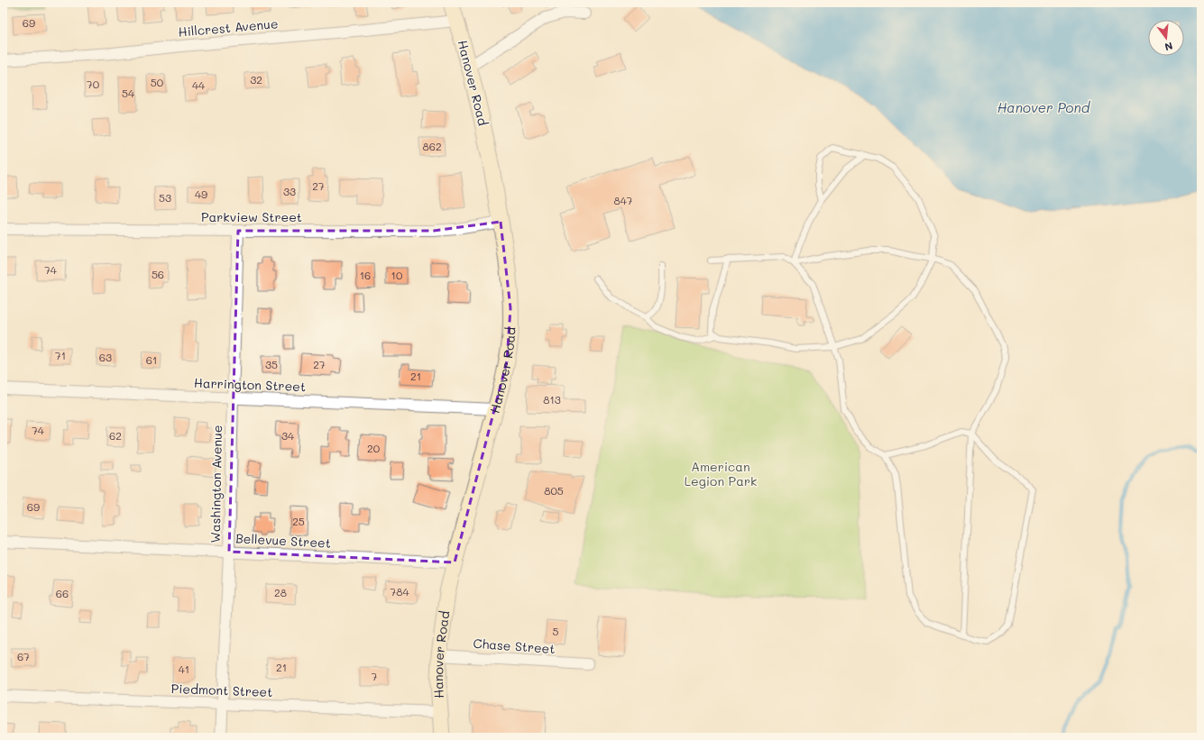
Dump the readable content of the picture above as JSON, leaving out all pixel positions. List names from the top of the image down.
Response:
{
  "streets": {
    "main road": ["Hanover Road"],
    "street": [
      "Hillcrest Avenue",
      "Parkview Street",
      "Harrington Street",
      "Washington Avenue",
      "Bellevue Street",
      "Chase Street",
      "Piedmont Street"
    ]
  },
  "crossings": [
    ["Hillcrest Avenue", "Hanover Road"],
    ["Hanover Road", "Parkview Street"],
    ["Hanover Road", "Harrington Street"],
    ["Hanover Road", "Bellevue Street"],
    ["Hanover Road", "Chase Street"],
    ["Hanover Road", "Piedmont Street"],
    ["Parkview Street", "Washington Avenue"],
    ["Harrington Street", "Washington Avenue"],
    ["Washington Avenue", "Bellevue Street"],
    ["Washington Avenue", "Piedmont Street"]
  ],
  "water": ["Hanover Pond"],
  "parks": ["American Legion Park"],
  "house_numbers": [
    "69",
    "32",
    "50",
    "70",
    "44",
    "54",
    "862",
    "27",
    "33",
    "49",
    "53",
    "847",
    "74",
    "56",
    "16",
    "10",
    "71",
    "63",
    "61",
    "35",
    "27",
    "21",
    "813",
    "74",
    "62",
    "34",
    "20",
    "805",
    "69",
    "25",
    "784",
    "28",
    "66",
    "5",
    "67",
    "21",
    "41",
    "7"
  ],
  "north": "bottom"
}
